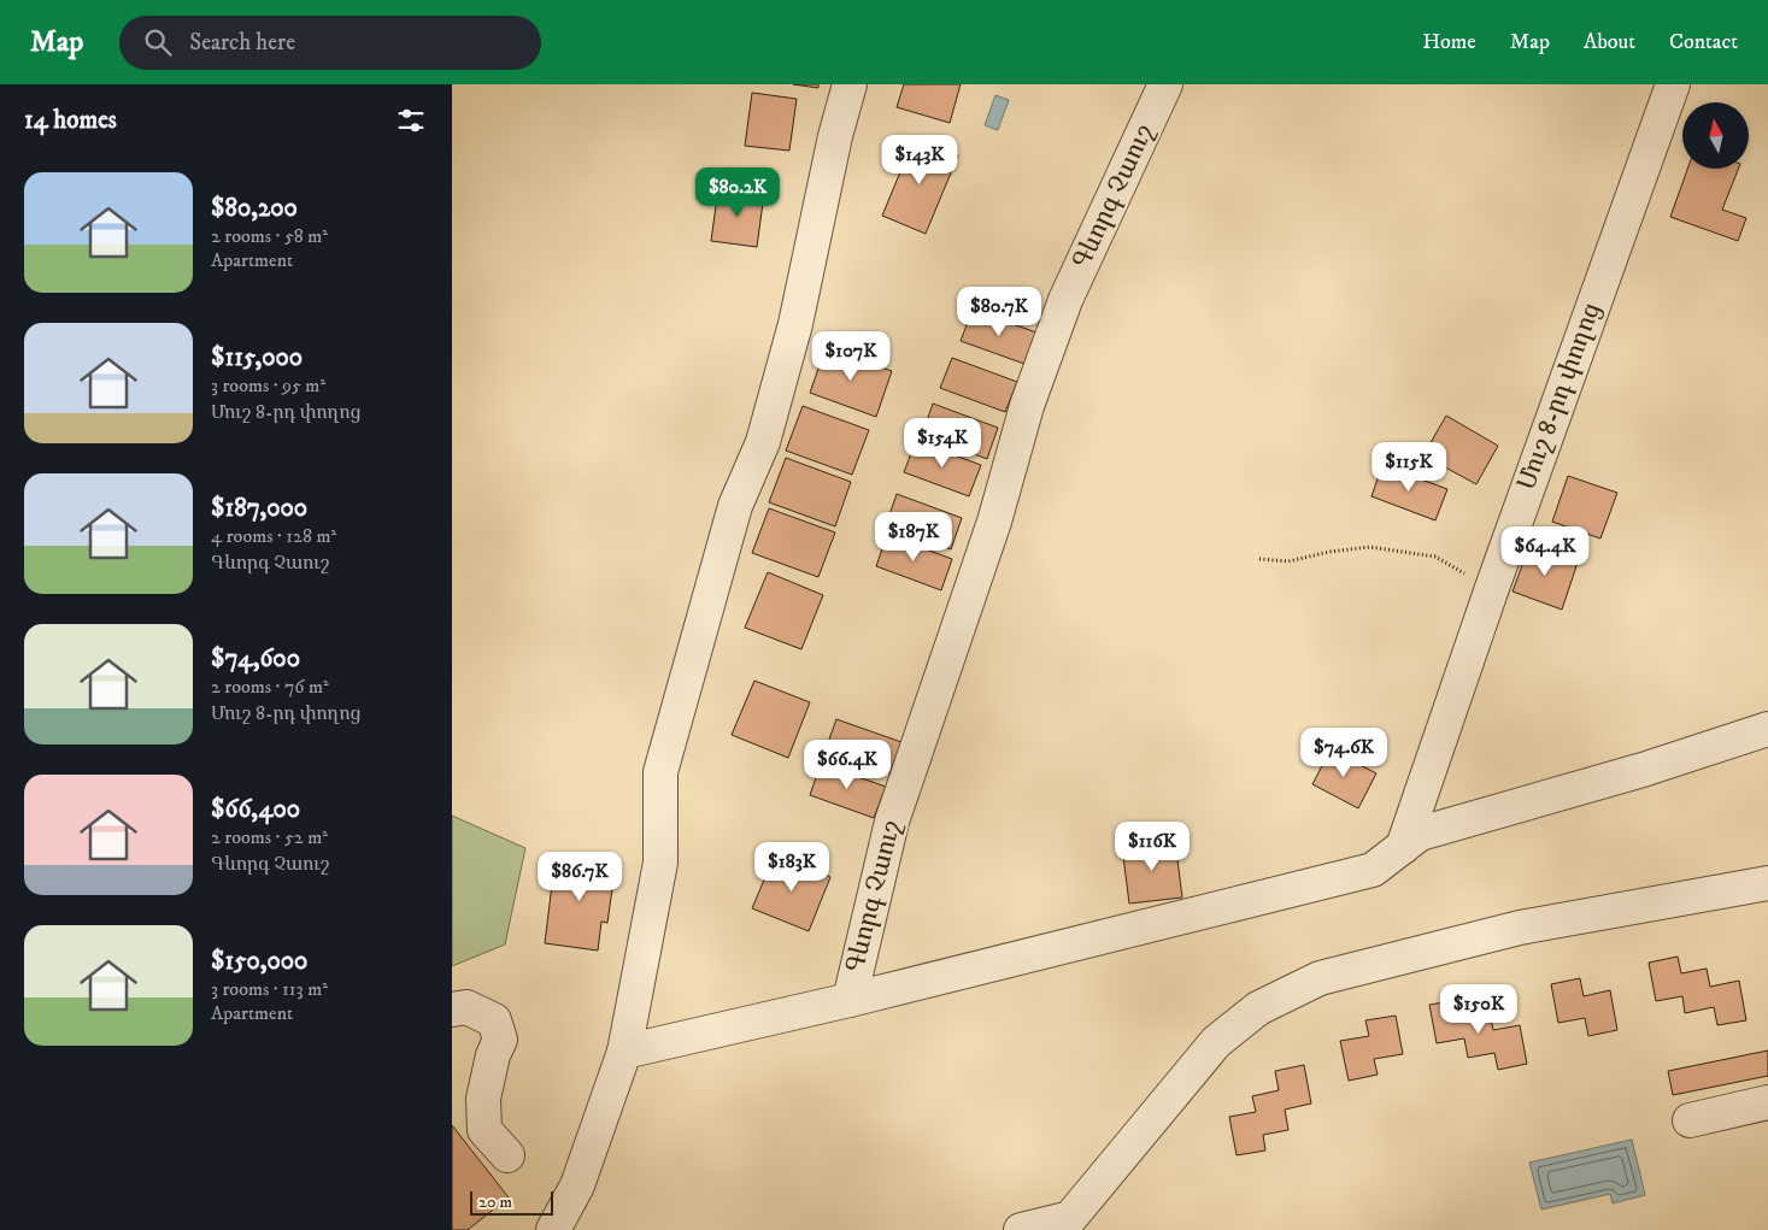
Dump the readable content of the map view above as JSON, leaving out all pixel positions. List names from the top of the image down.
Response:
{
  "streets": {
    "street": ["Գևորգ Չաուշ", "Մուշ 8-րդ փողոց"]
  },
  "scale_bar": "20 m",
  "north": "top",
  "page": {
    "header": "Map",
    "search": "Search here",
    "nav": [
      "Home",
      "Map",
      "About",
      "Contact"
    ],
    "heading": "14 homes",
    "price": [
      "$143K",
      "$80.2K",
      "$80.7K",
      "$107K",
      "$154K",
      "$115K",
      "$187K",
      "$64.4K",
      "$74.6K",
      "$66.4K",
      "$116K",
      "$183K",
      "$86.7K",
      "$150K"
    ],
    "list": [
      {
        "name": "$80,200",
        "note": "2 rooms · 58 m² · Apartment"
      },
      {
        "name": "$115,000",
        "note": "3 rooms · 95 m² · Մուշ 8-րդ փողոց"
      },
      {
        "name": "$187,000",
        "note": "4 rooms · 128 m² · Գևորգ Չաուշ"
      },
      {
        "name": "$74,600",
        "note": "2 rooms · 76 m² · Մուշ 8-րդ փողոց"
      },
      {
        "name": "$66,400",
        "note": "2 rooms · 52 m² · Գևորգ Չաուշ"
      },
      {
        "name": "$150,000",
        "note": "3 rooms · 113 m² · Apartment"
      }
    ],
    "scale": "20 m"
  }
}
